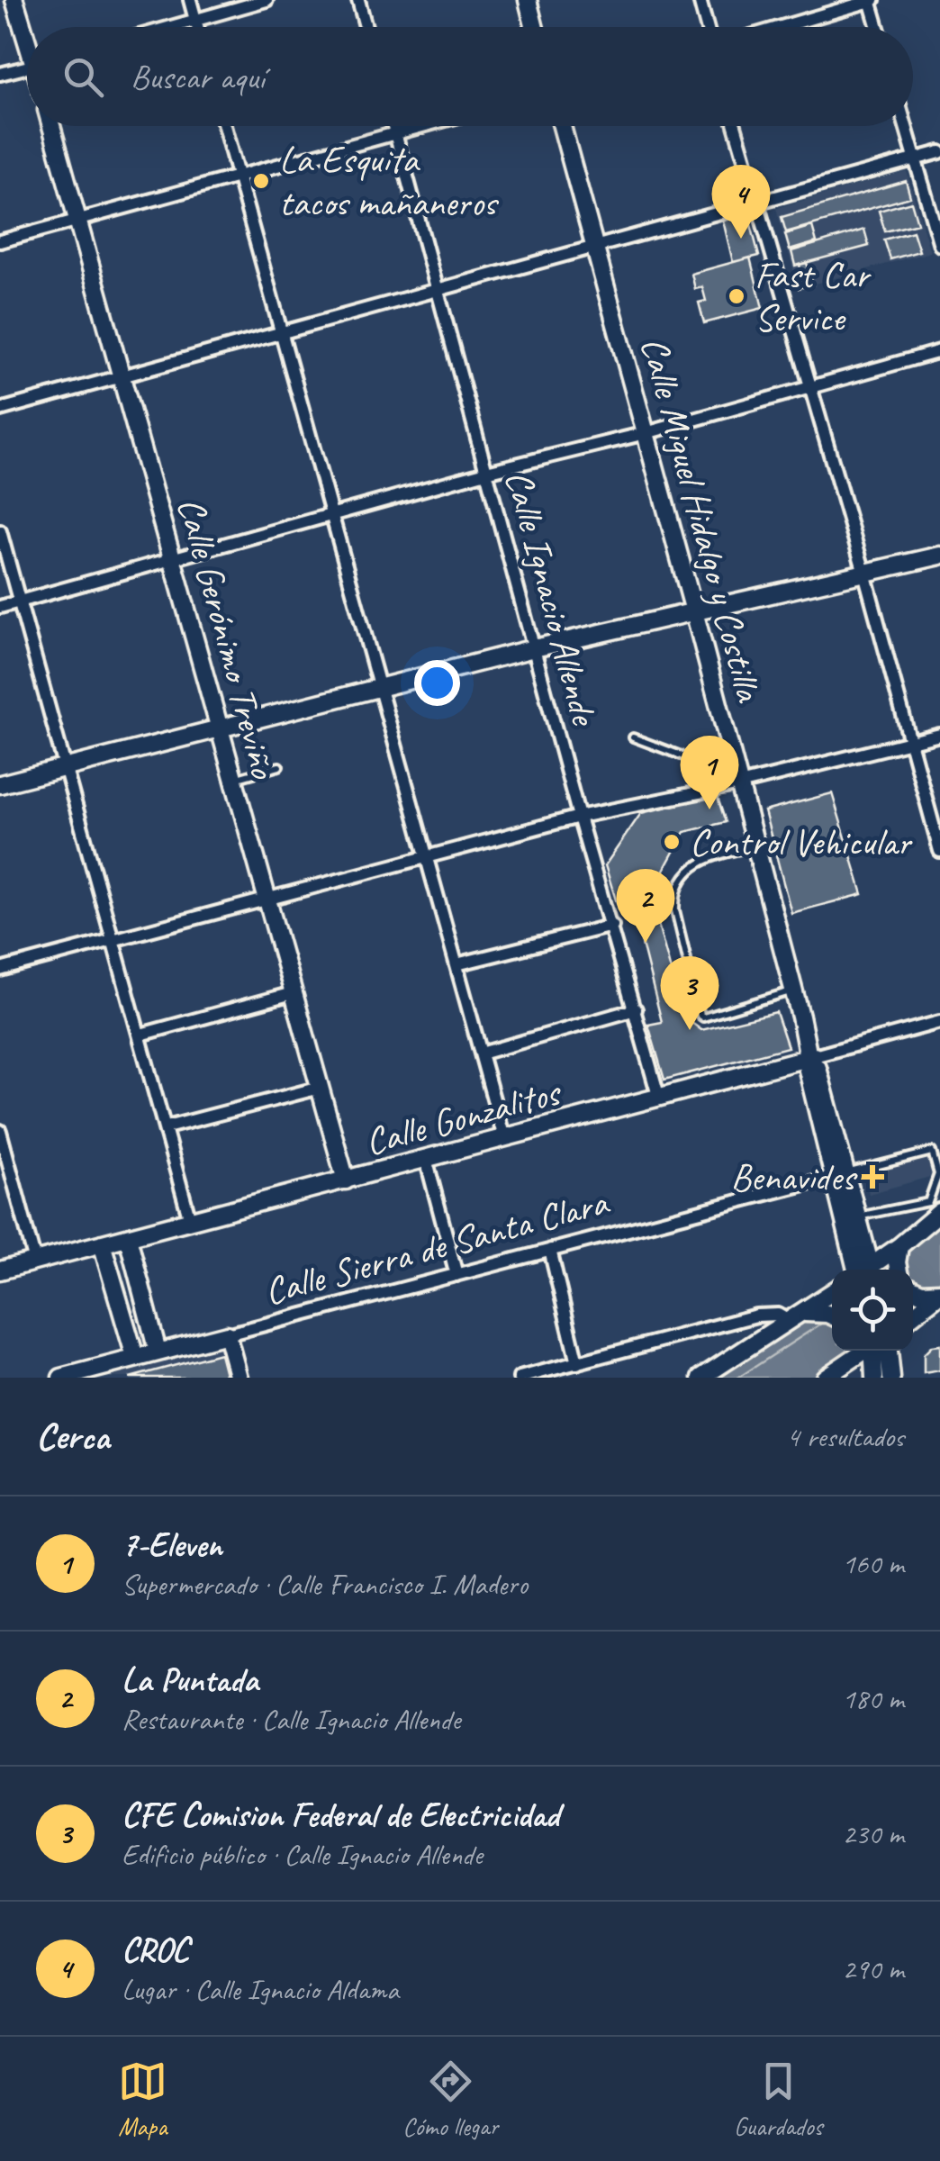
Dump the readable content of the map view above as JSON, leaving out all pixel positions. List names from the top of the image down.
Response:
{
  "streets": {
    "street": [
      "Calle Miguel Hidalgo y Costilla",
      "Calle Ignacio Allende",
      "Calle Gerónimo Treviño",
      "Calle Gonzalitos",
      "Calle Sierra de Santa Clara"
    ]
  },
  "crossings": [
    ["Calle Miguel Hidalgo y Costilla", "Calle Gonzalitos"],
    ["Calle Miguel Hidalgo y Costilla", "Calle Sierra de Santa Clara"],
    ["Calle Ignacio Allende", "Calle Gonzalitos"],
    ["Calle Gerónimo Treviño", "Calle Gonzalitos"]
  ],
  "places": {
    "other": ["La Esquita tacos mañaneros", "Fast Car Service", "Control Vehicular"],
    "health": ["Benavides"]
  },
  "page": {
    "search": "Buscar aquí",
    "pins": [
      "4",
      "1",
      "2",
      "3"
    ],
    "heading": ["Cerca", "4 resultados"],
    "list": [
      {
        "mark": "1",
        "name": "7-Eleven",
        "note": "Supermercado · Calle Francisco I. Madero",
        "value": "160 m"
      },
      {
        "mark": "2",
        "name": "La Puntada",
        "note": "Restaurante · Calle Ignacio Allende",
        "value": "180 m"
      },
      {
        "mark": "3",
        "name": "CFE Comision Federal de Electricidad",
        "note": "Edificio público · Calle Ignacio Allende",
        "value": "230 m"
      },
      {
        "mark": "4",
        "name": "CROC",
        "note": "Lugar · Calle Ignacio Aldama",
        "value": "290 m"
      }
    ],
    "nav": ["Mapa", "Cómo llegar", "Guardados"]
  }
}
